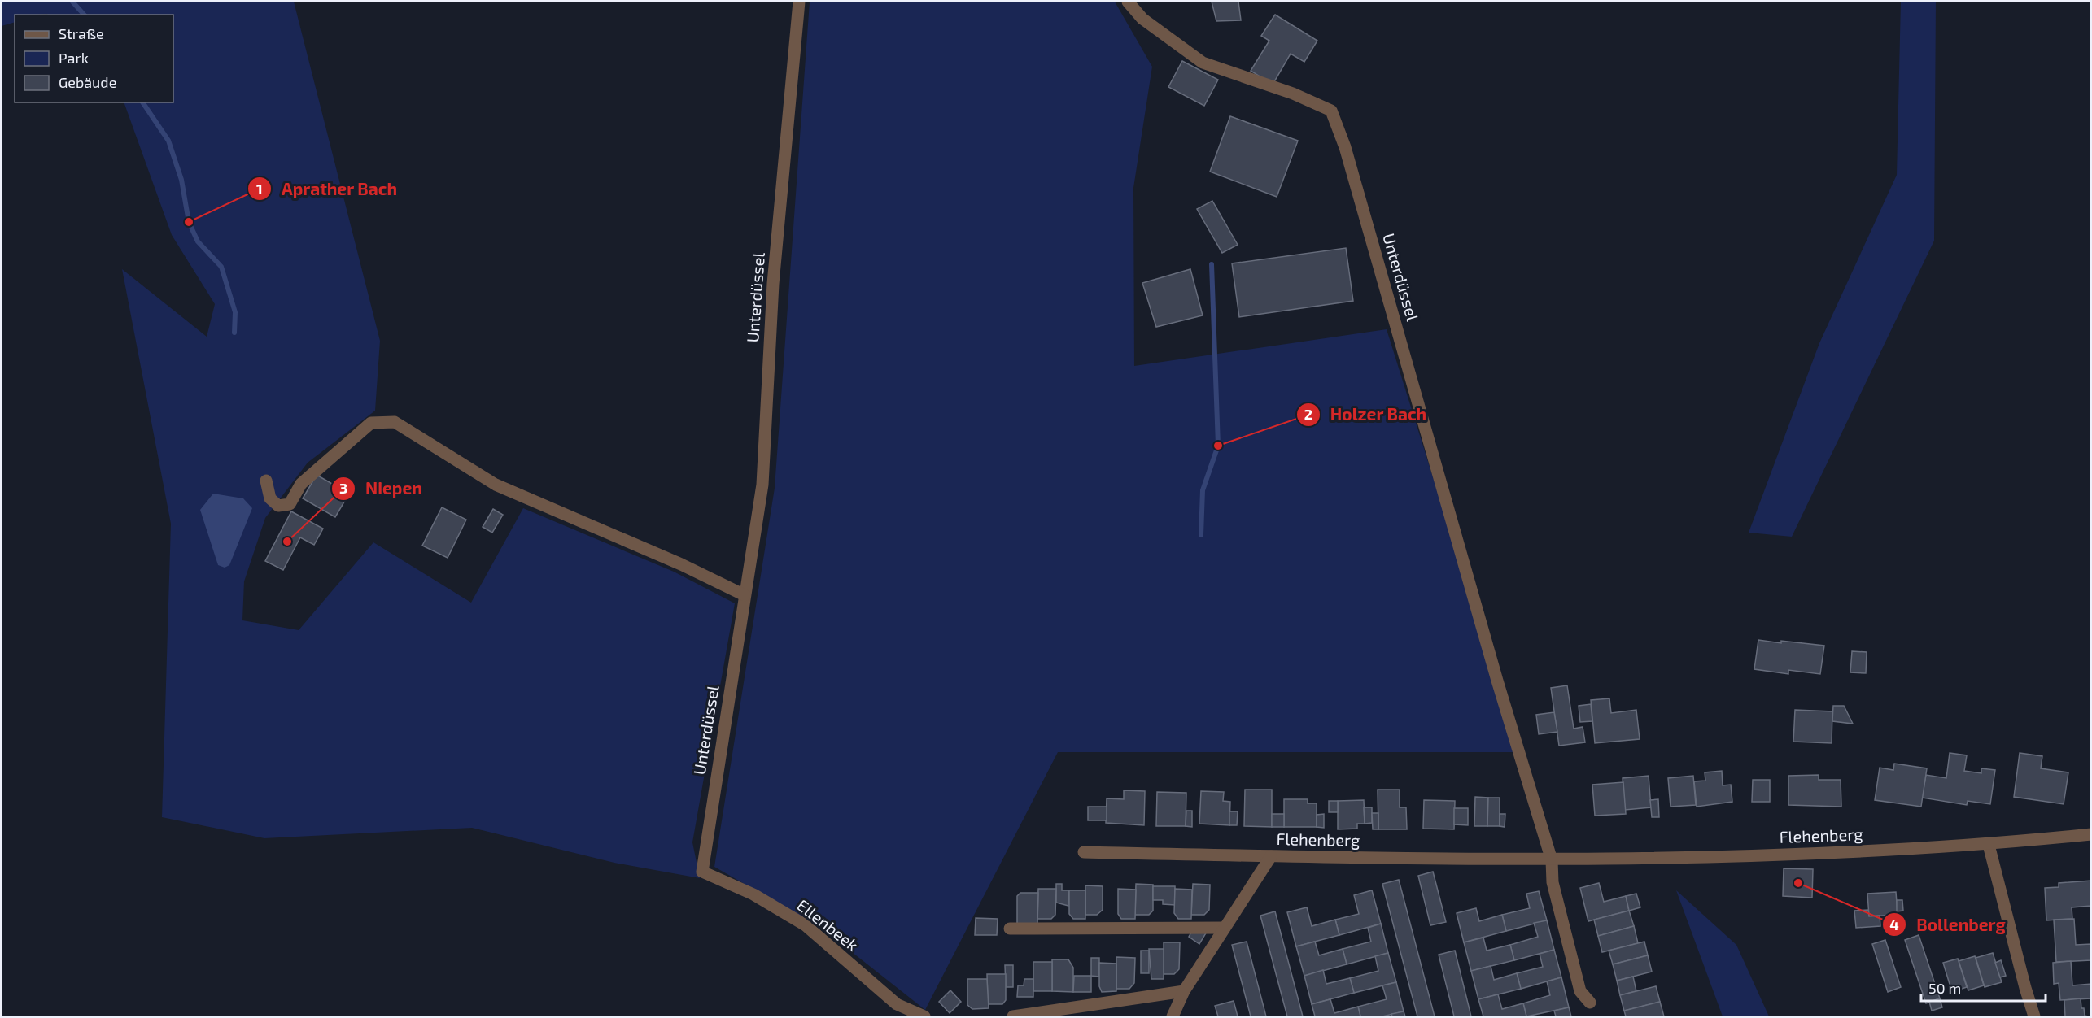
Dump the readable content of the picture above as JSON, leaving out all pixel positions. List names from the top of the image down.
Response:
{
  "streets": {
    "street": ["Unterdüssel", "Flehenberg", "Ellenbeek"]
  },
  "crossings": [
    ["Unterdüssel", "Flehenberg"],
    ["Unterdüssel", "Ellenbeek"]
  ],
  "places": [
    "Aprather Bach",
    "Holzer Bach",
    "Niepen",
    "Bollenberg"
  ],
  "legend": ["Straße", "Park", "Gebäude"],
  "scale_bar": "50 m"
}
